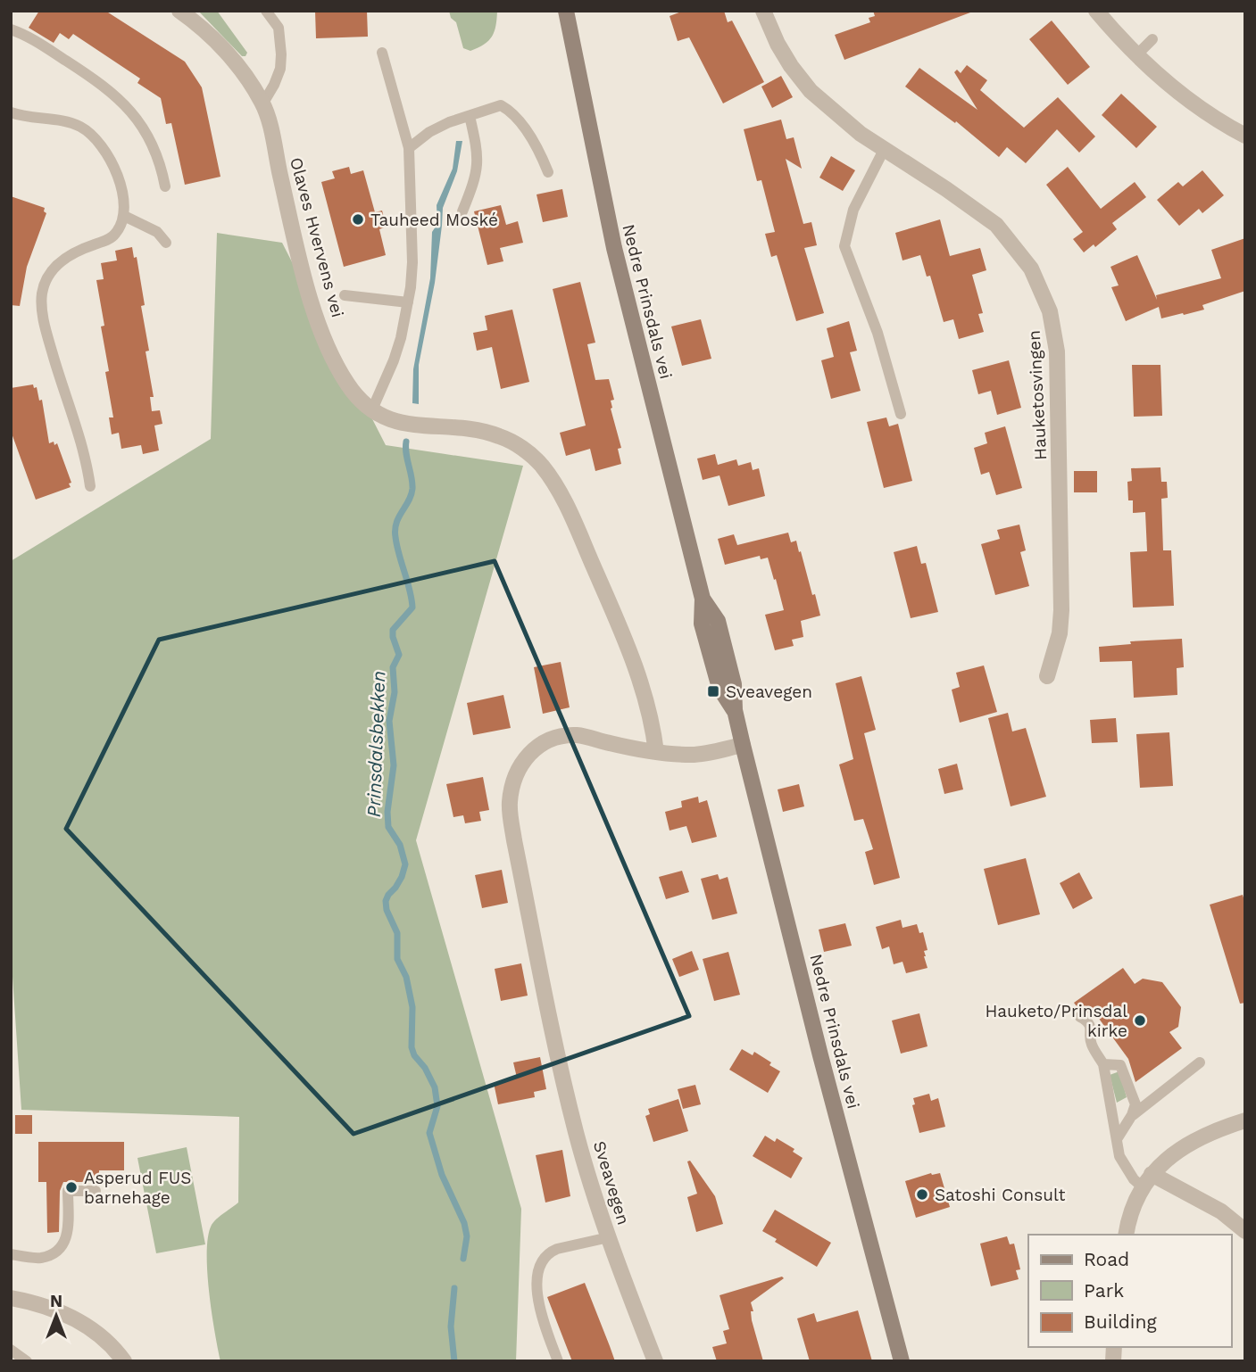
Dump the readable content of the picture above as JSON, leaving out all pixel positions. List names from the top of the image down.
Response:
{
  "streets": {
    "main road": ["Nedre Prinsdals vei"],
    "street": ["Olaves Hvervens vei", "Hauketosvingen", "Sveavegen"]
  },
  "crossings": [
    ["Olaves Hvervens vei", "Sveavegen"],
    ["Nedre Prinsdals vei", "Sveavegen"]
  ],
  "water": ["Prinsdalsbekken"],
  "places": {
    "other": [
      "Tauheed Moské",
      "Hauketo/Prinsdal kirke",
      "Asperud FUS barnehage",
      "Satoshi Consult"
    ],
    "transit": ["Sveavegen"]
  },
  "legend": ["Road", "Park", "Building"],
  "north": "top"
}
